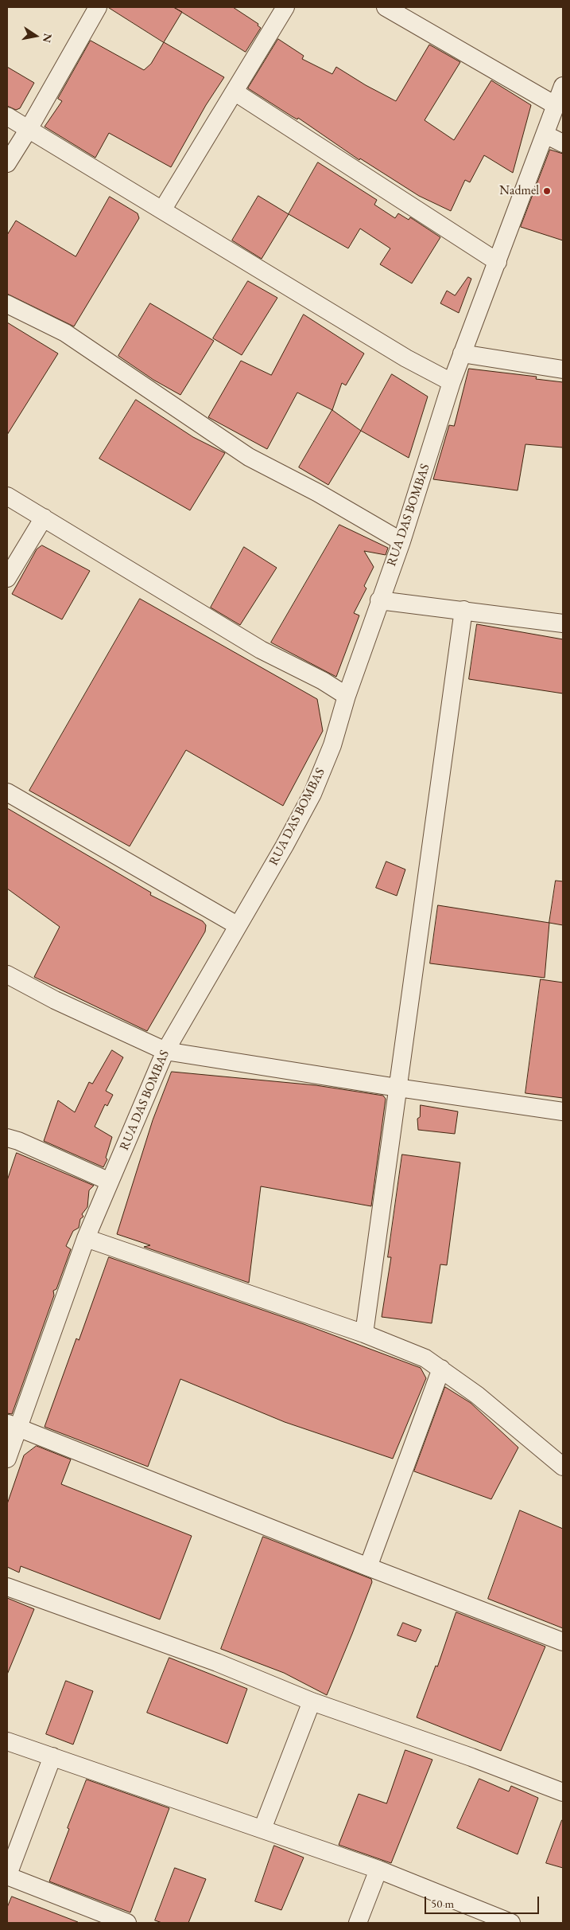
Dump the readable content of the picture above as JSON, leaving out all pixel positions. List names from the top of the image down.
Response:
{
  "streets": {
    "street": ["RUA DAS BOMBAS"]
  },
  "places": ["Nadmel"],
  "scale_bar": "50 m",
  "north": "right"
}
